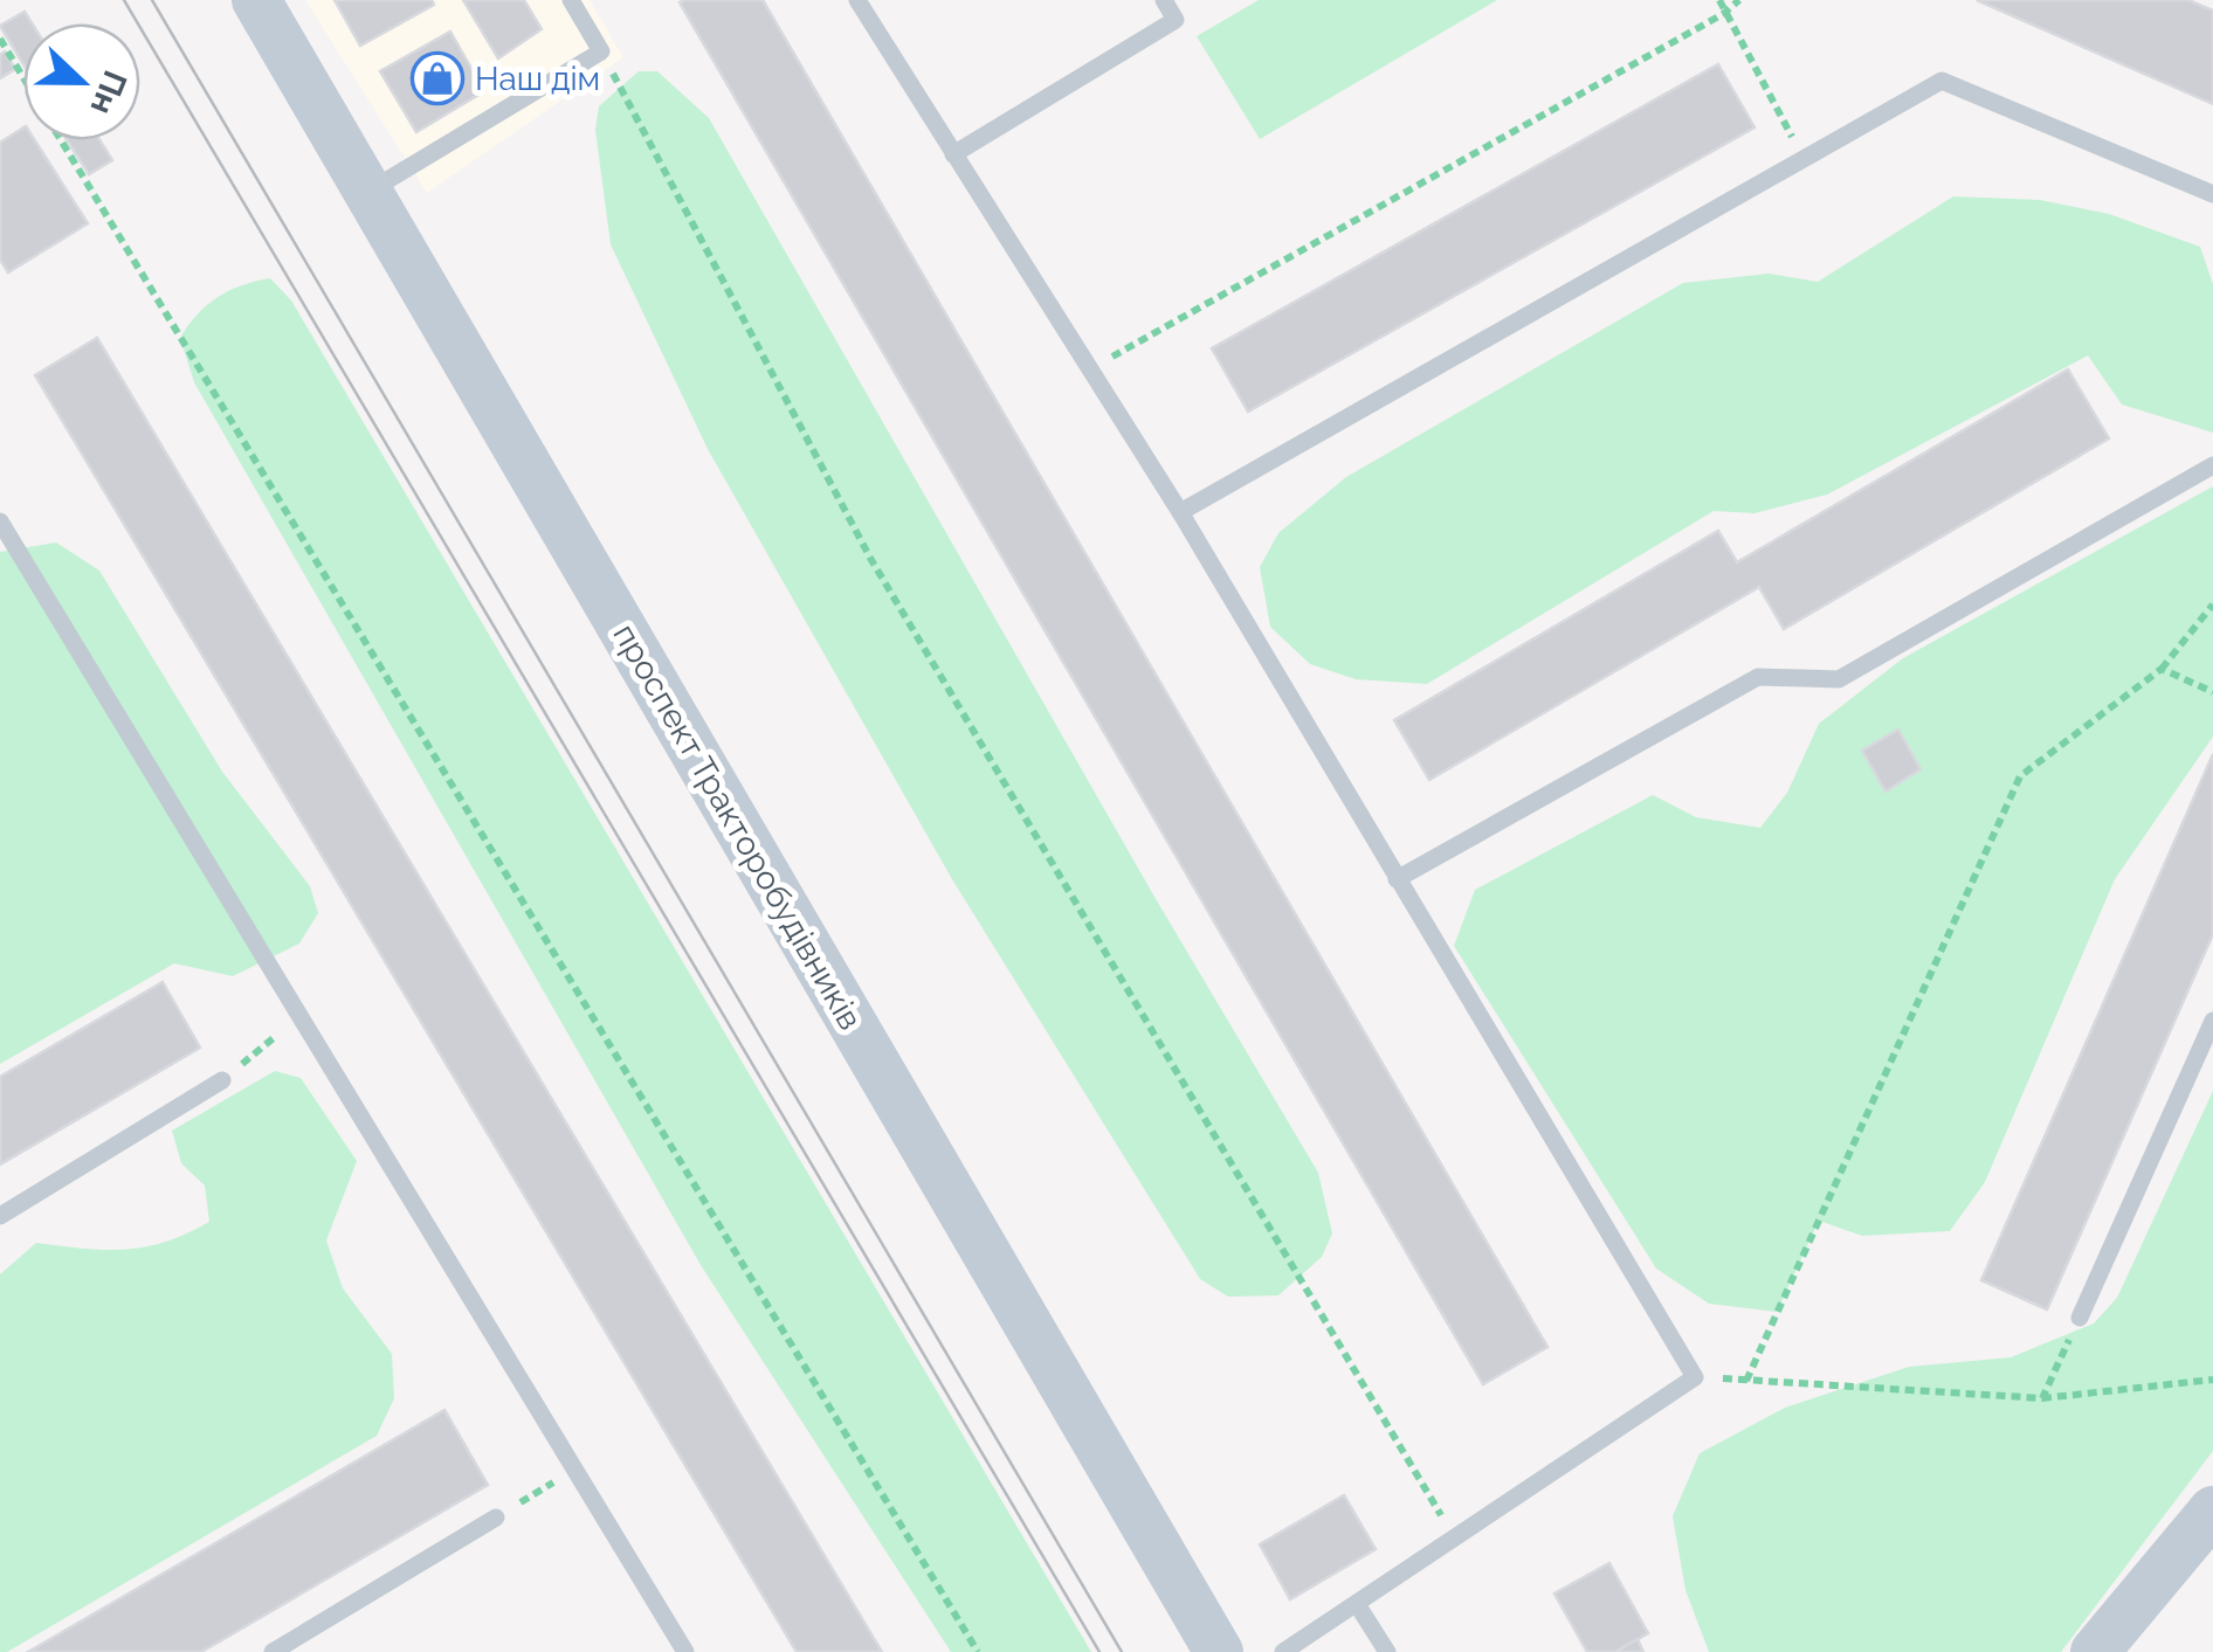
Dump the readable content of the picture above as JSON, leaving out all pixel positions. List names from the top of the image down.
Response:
{
  "streets": {
    "street": ["проспект Тракторобудівників"]
  },
  "places": {
    "shop": ["Наш дім"]
  },
  "north": "right"
}
